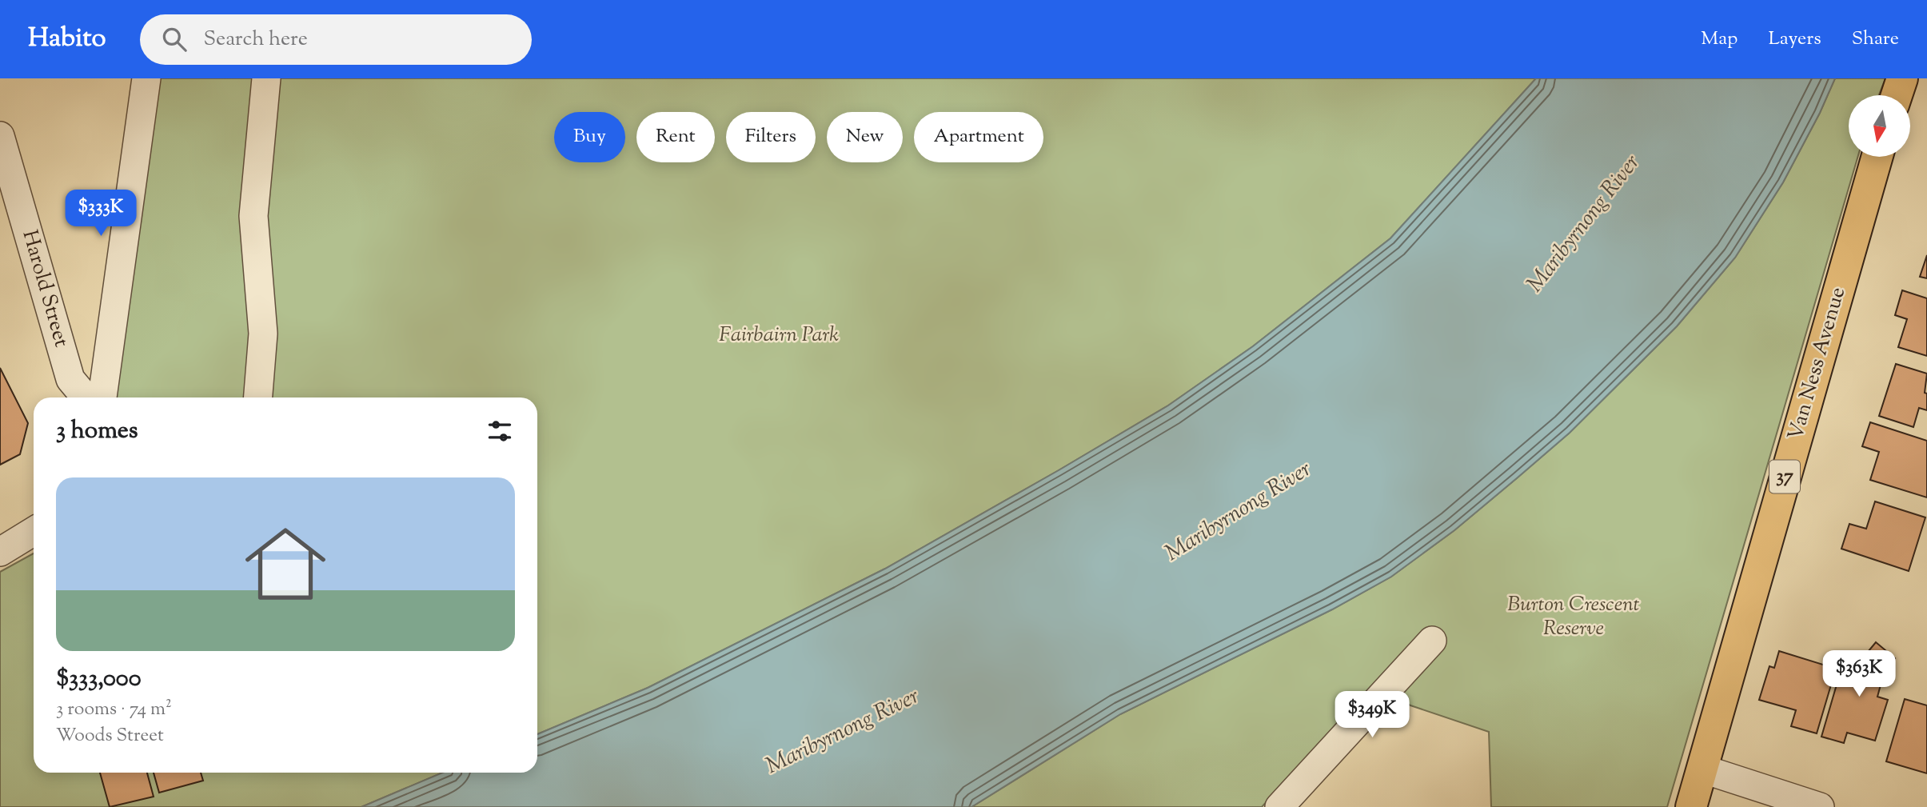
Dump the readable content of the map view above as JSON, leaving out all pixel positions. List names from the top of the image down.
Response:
{
  "streets": {
    "main road": ["Van Ness Avenue", "37"],
    "street": ["Harold Street"]
  },
  "water": ["Maribyrnong River"],
  "parks": ["Fairbairn Park", "Burton Crescent Reserve"],
  "north": "bottom",
  "page": {
    "header": "Habito",
    "search": "Search here",
    "nav": ["Map", "Layers", "Share"],
    "chip": [
      "Buy",
      "Rent",
      "Filters",
      "New",
      "Apartment"
    ],
    "price": ["$333K", "$363K", "$349K"],
    "heading": "3 homes",
    "list": [
      {
        "name": "$333,000",
        "note": "3 rooms · 74 m² · Woods Street"
      }
    ]
  }
}
